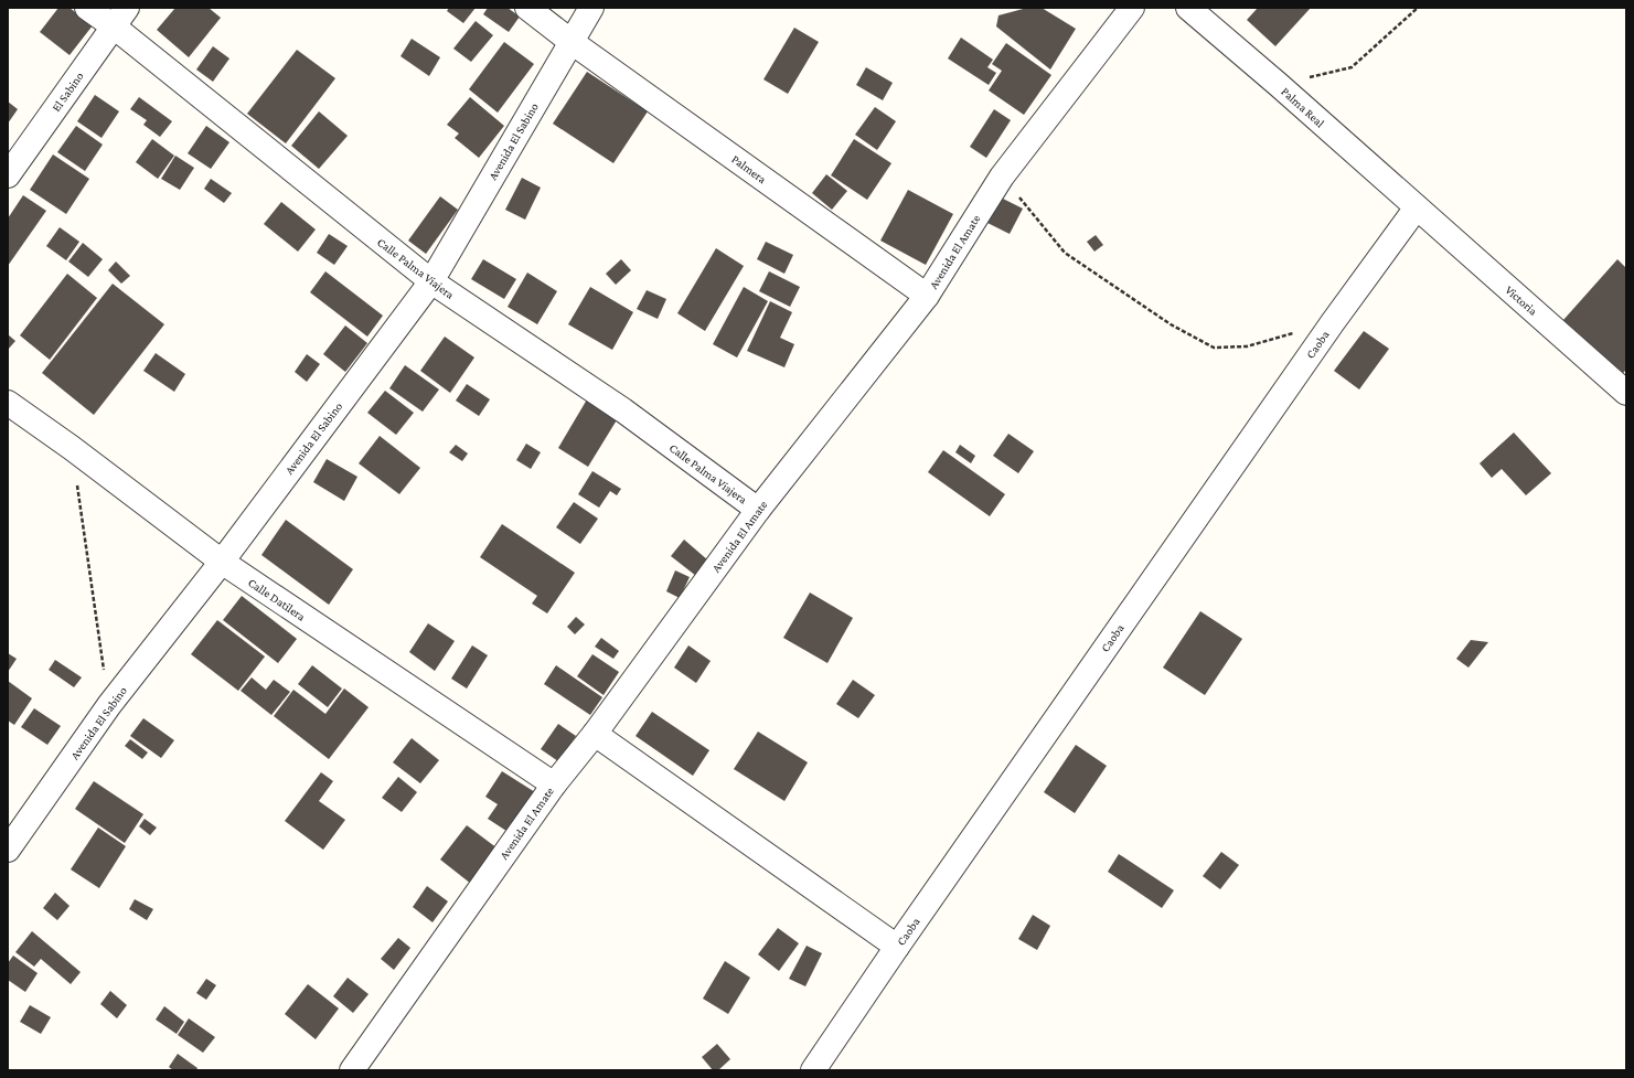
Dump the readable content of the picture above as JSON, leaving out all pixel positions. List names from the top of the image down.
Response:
{
  "streets": {
    "street": [
      "El Sabino",
      "Palma Real",
      "Avenida El Sabino",
      "Palmera",
      "Avenida El Amate",
      "Calle Palma Viajera",
      "Victoria",
      "Caoba",
      "Calle Datilera"
    ]
  },
  "crossings": [
    ["El Sabino", "Calle Palma Viajera"],
    ["Palma Real", "Victoria"],
    ["Palma Real", "Caoba"],
    ["Avenida El Sabino", "Palmera"],
    ["Avenida El Sabino", "Calle Palma Viajera"],
    ["Avenida El Sabino", "Calle Datilera"],
    ["Palmera", "Avenida El Amate"],
    ["Avenida El Amate", "Calle Palma Viajera"],
    ["Avenida El Amate", "Calle Datilera"],
    ["Victoria", "Caoba"]
  ]
}
